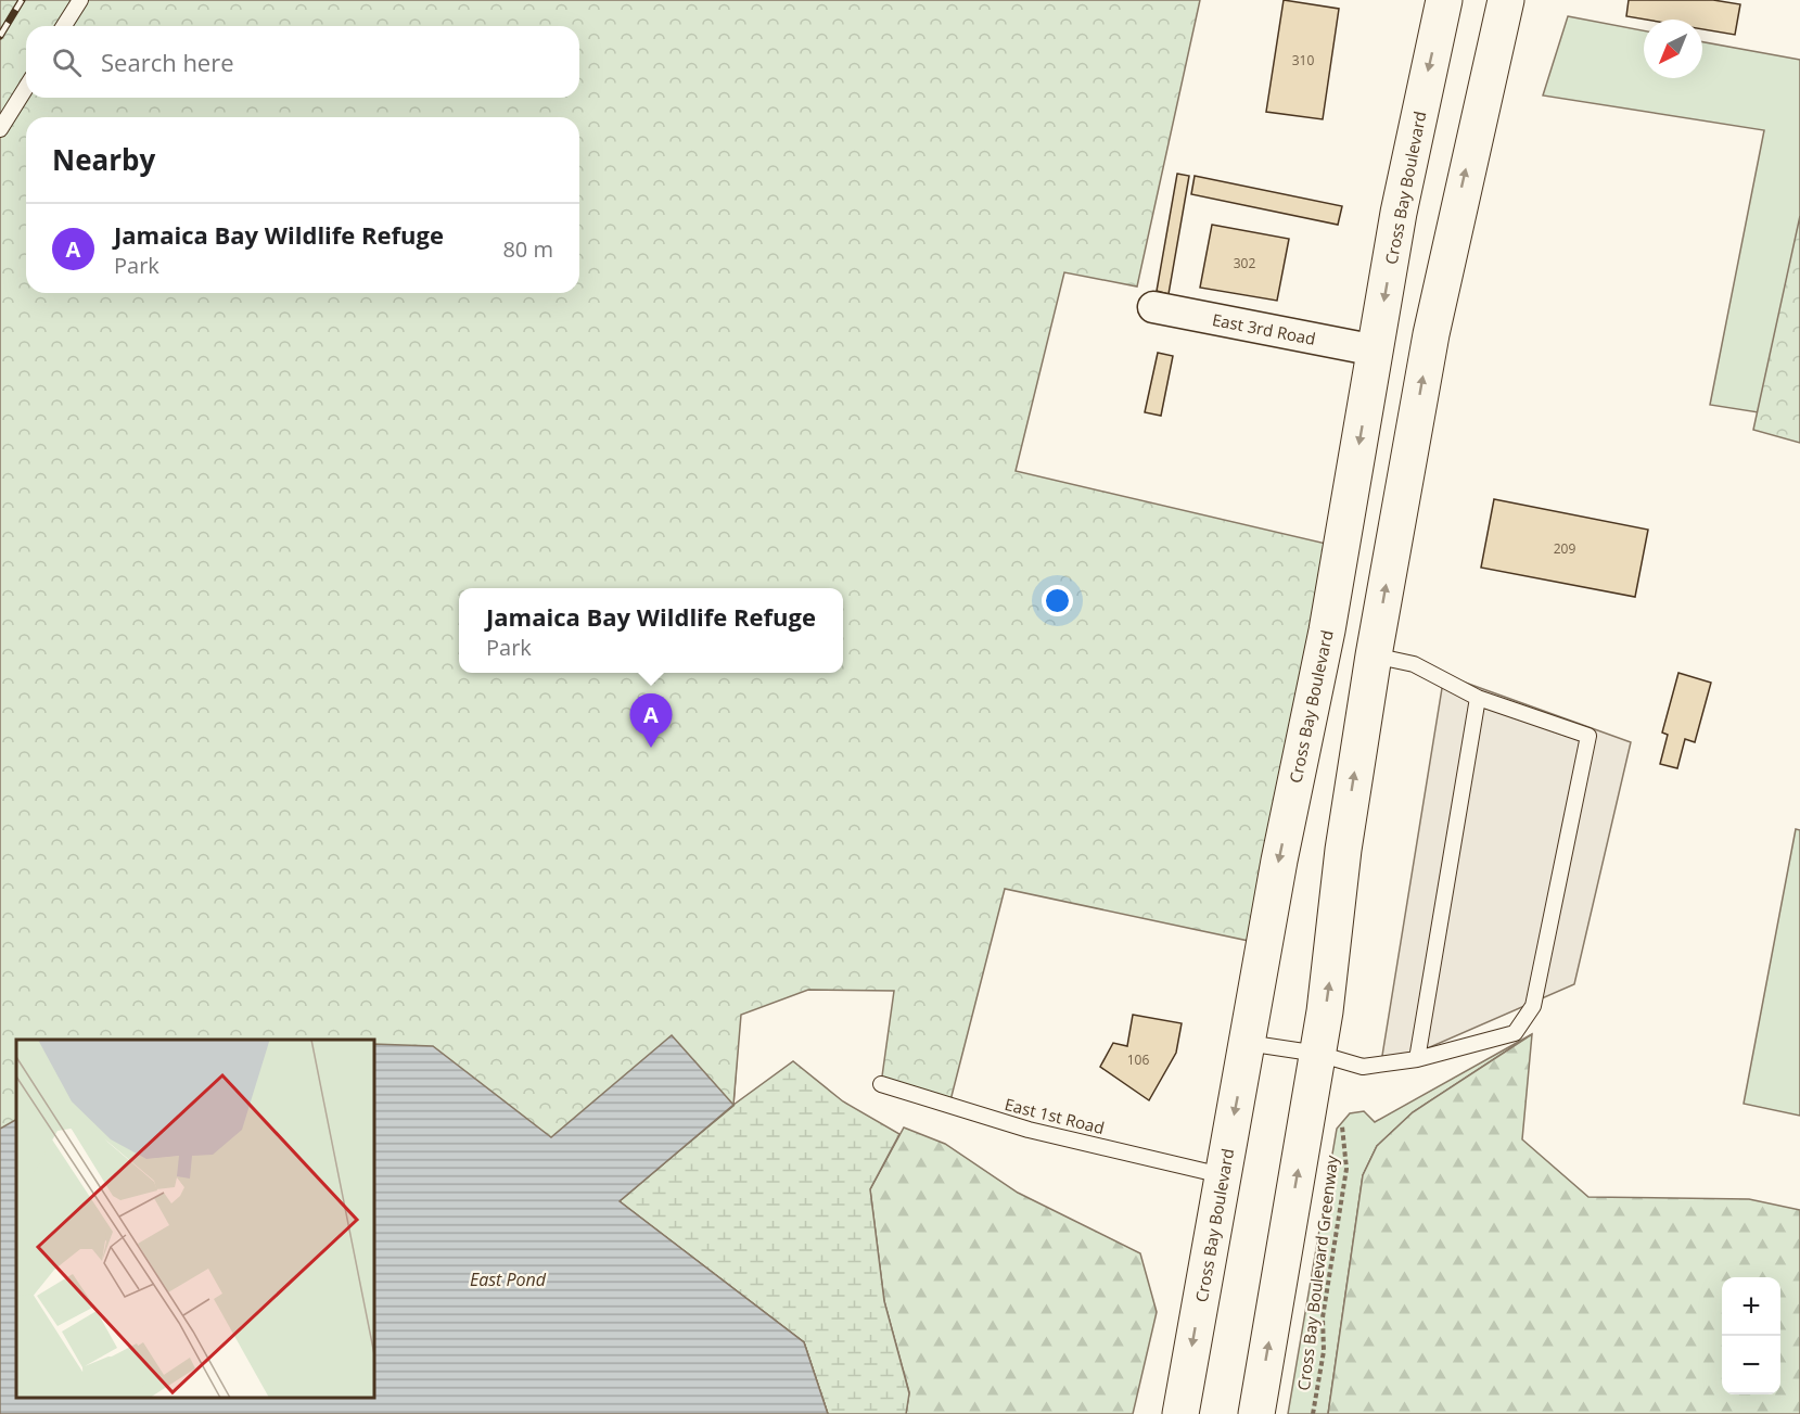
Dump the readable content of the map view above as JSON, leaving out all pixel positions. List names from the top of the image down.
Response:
{
  "streets": {
    "main road": ["Cross Bay Boulevard"],
    "street": ["East 3rd Road"],
    "lane": ["East 1st Road"],
    "path": ["Cross Bay Boulevard Greenway"]
  },
  "crossings": [
    ["Cross Bay Boulevard", "East 3rd Road"],
    ["Cross Bay Boulevard", "East 1st Road"]
  ],
  "water": ["East Pond"],
  "house_numbers": [
    "310",
    "302",
    "209",
    "106"
  ],
  "north": "bottom left",
  "page": {
    "search": "Search here",
    "heading": "Nearby",
    "list": [
      {
        "mark": "A",
        "name": "Jamaica Bay Wildlife Refuge",
        "note": "Park",
        "value": "80 m"
      }
    ],
    "popup": ["Jamaica Bay Wildlife Refuge", "Park"],
    "pins": "A",
    "map_buttons": ["+", "−"]
  }
}
